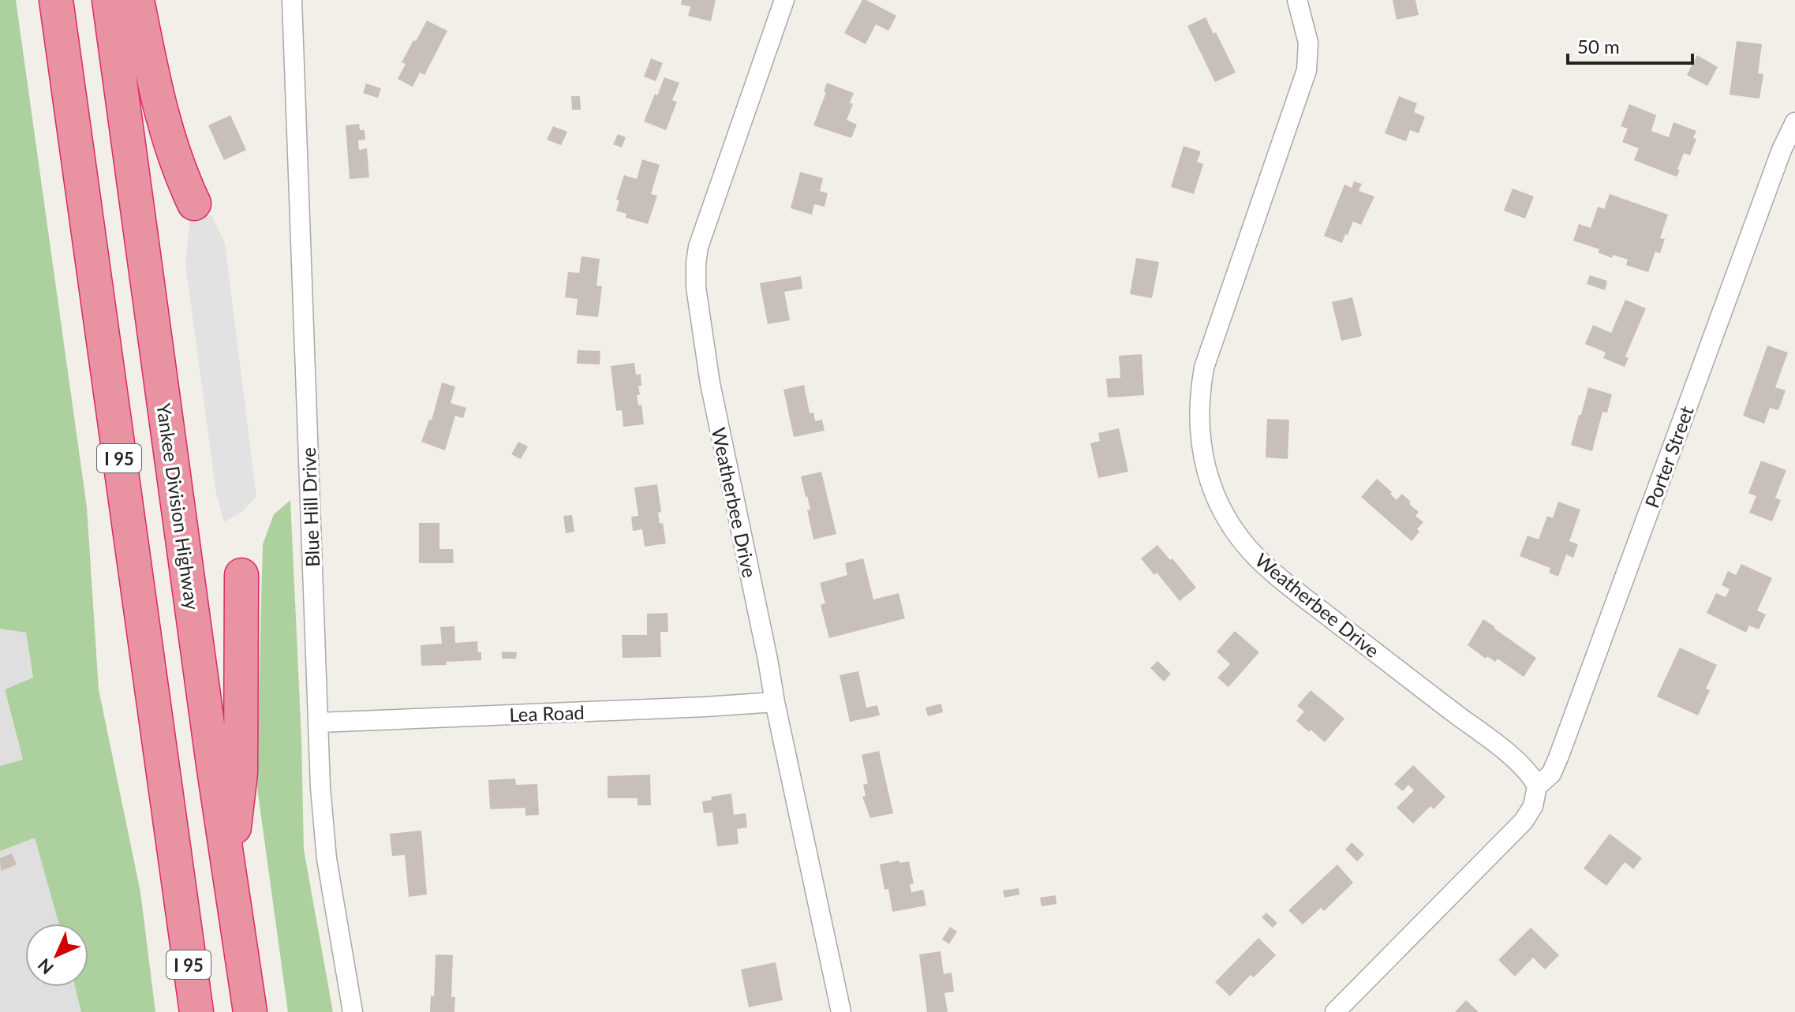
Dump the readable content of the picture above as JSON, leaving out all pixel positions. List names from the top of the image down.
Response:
{
  "streets": {
    "highway": ["I 95", "Yankee Division Highway"],
    "street": [
      "Porter Street",
      "Weatherbee Drive",
      "Blue Hill Drive",
      "Lea Road"
    ]
  },
  "crossings": [
    ["Porter Street", "Weatherbee Drive"],
    ["Weatherbee Drive", "Lea Road"],
    ["Blue Hill Drive", "Lea Road"]
  ],
  "scale_bar": "50 m",
  "north": "bottom left"
}
